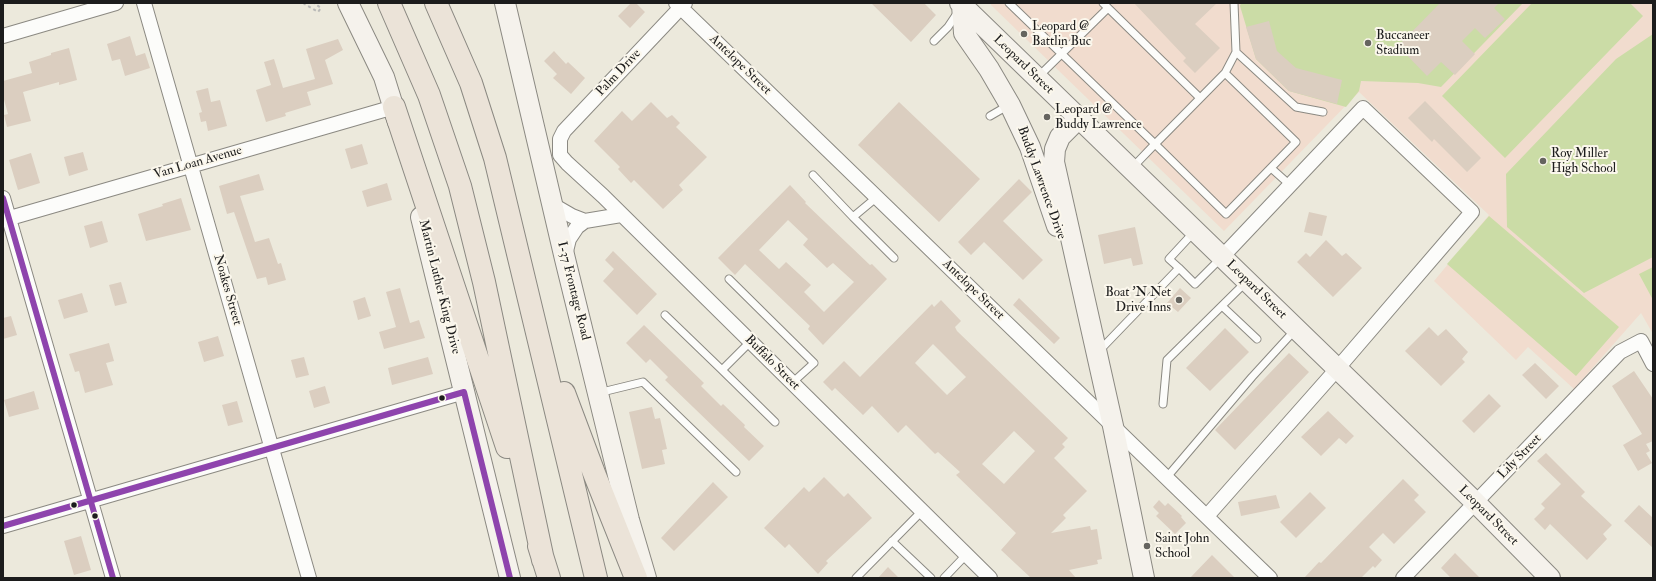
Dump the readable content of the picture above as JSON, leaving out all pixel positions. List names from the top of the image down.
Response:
{
  "streets": {
    "main road": [
      "Leopard Street",
      "Buddy Lawrence Drive",
      "Martin Luther King Drive",
      "I-37 Frontage Road"
    ],
    "street": [
      "Antelope Street",
      "Palm Drive",
      "Van Loan Avenue",
      "Noakes Street",
      "Buffalo Street",
      "Lily Street"
    ]
  },
  "crossings": [
    ["Antelope Street", "Palm Drive"],
    ["Antelope Street", "Buddy Lawrence Drive"],
    ["Leopard Street", "Buddy Lawrence Drive"],
    ["Leopard Street", "Lily Street"],
    ["Palm Drive", "Buffalo Street"],
    ["Van Loan Avenue", "Martin Luther King Drive"],
    ["Van Loan Avenue", "Noakes Street"]
  ],
  "places": [
    "Leopard @ Battlin Buc",
    "Buccaneer Stadium",
    "Leopard @ Buddy Lawrence",
    "Roy Miller High School",
    "Boat 'N Net Drive Inns",
    "Saint John School"
  ]
}
